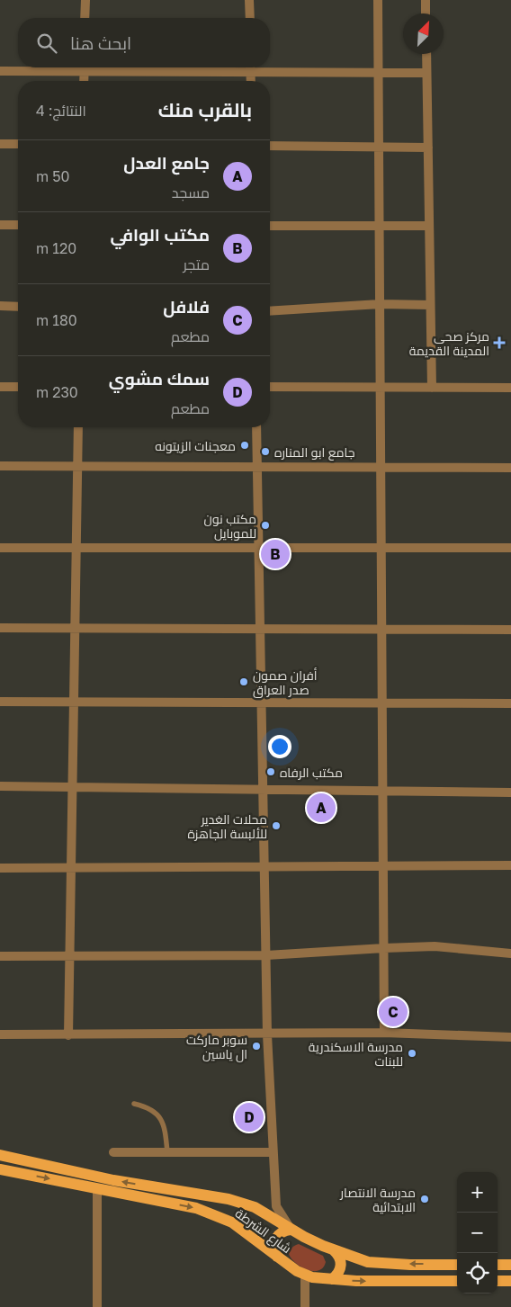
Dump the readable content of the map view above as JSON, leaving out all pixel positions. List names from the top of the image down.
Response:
{
  "streets": {
    "main road": ["شارع الشرطة"]
  },
  "places": {
    "health": ["مركز صحي المدينة القديمة"],
    "other": [
      "معجنات الزيتونه",
      "جامع ابو المناره",
      "مكتب نون للموبايل",
      "أفران صمون صدر العراق",
      "مكتب الرفاه",
      "محلات الغدير للألبسة الجاهزة",
      "سوبر ماركت ال ياسين",
      "مدرسة الاسكندرية للبنات",
      "مدرسة الانتصار الابتدائية"
    ]
  },
  "north": "top right",
  "page": {
    "search": "ابحث هنا",
    "heading": ["بالقرب منك", "النتائج: 4"],
    "list": [
      {
        "mark": "A",
        "name": "جامع العدل",
        "note": "مسجد",
        "value": "50 m"
      },
      {
        "mark": "B",
        "name": "مكتب الوافي",
        "note": "متجر",
        "value": "120 m"
      },
      {
        "mark": "C",
        "name": "فلافل",
        "note": "مطعم",
        "value": "180 m"
      },
      {
        "mark": "D",
        "name": "سمك مشوي",
        "note": "مطعم",
        "value": "230 m"
      }
    ],
    "pins": [
      "B",
      "A",
      "C",
      "D"
    ],
    "map_buttons": ["+", "−"]
  }
}
